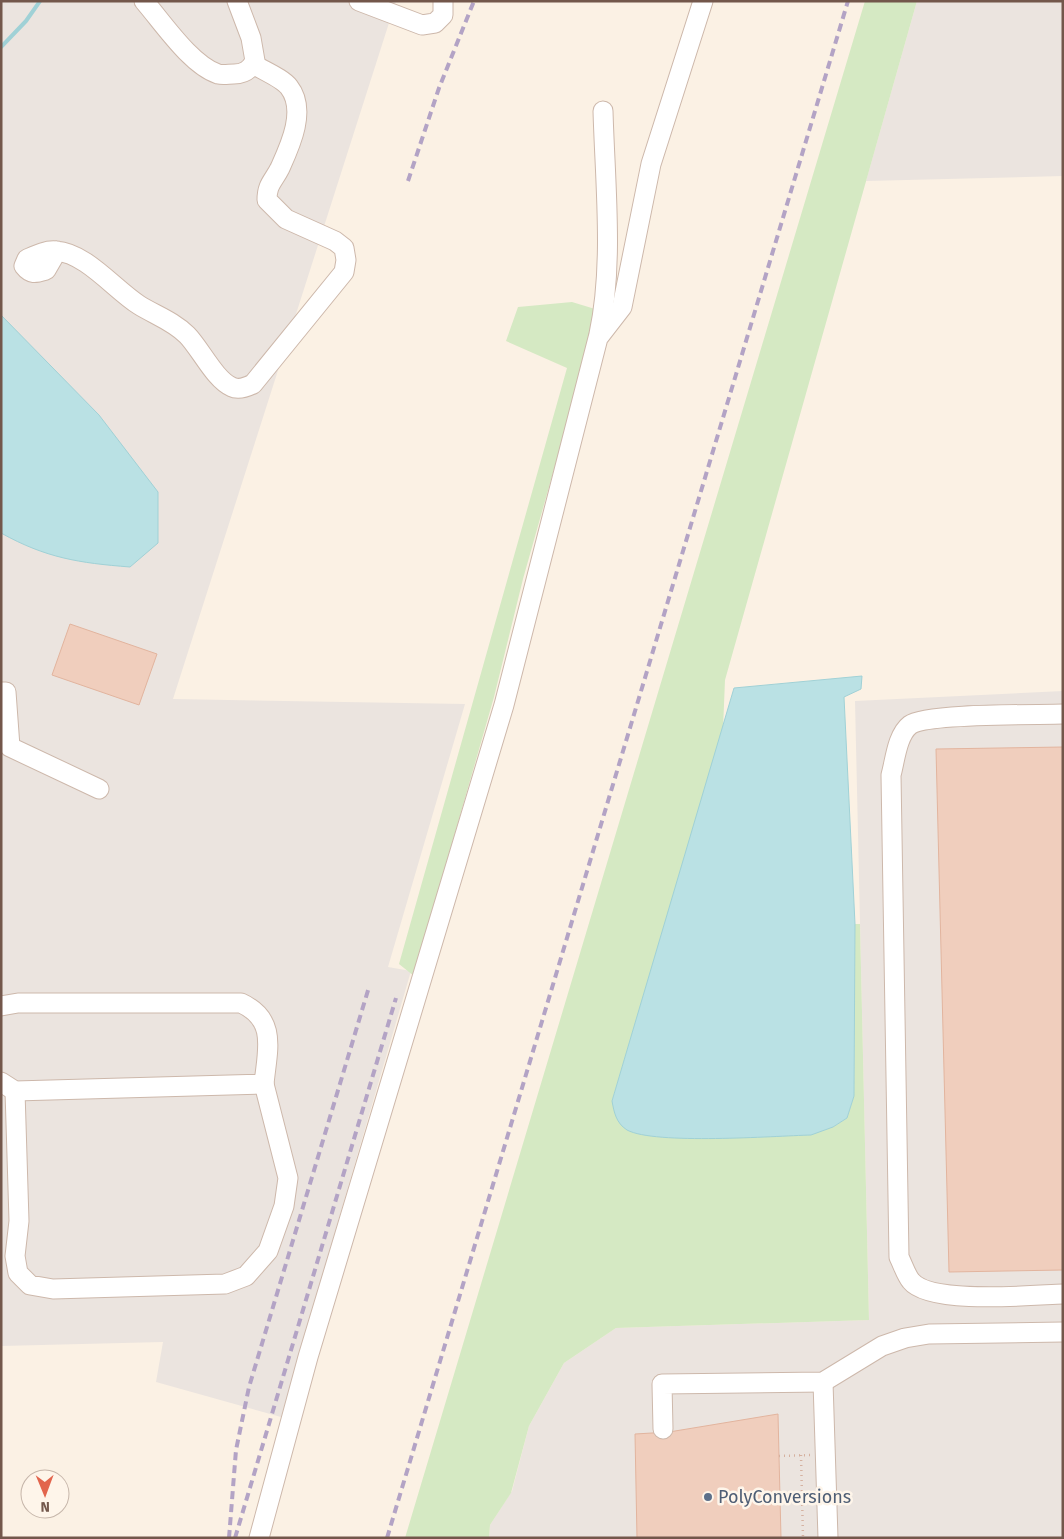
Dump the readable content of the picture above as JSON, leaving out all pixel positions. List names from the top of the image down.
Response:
{
  "places": ["PolyConversions"],
  "north": "bottom"
}
